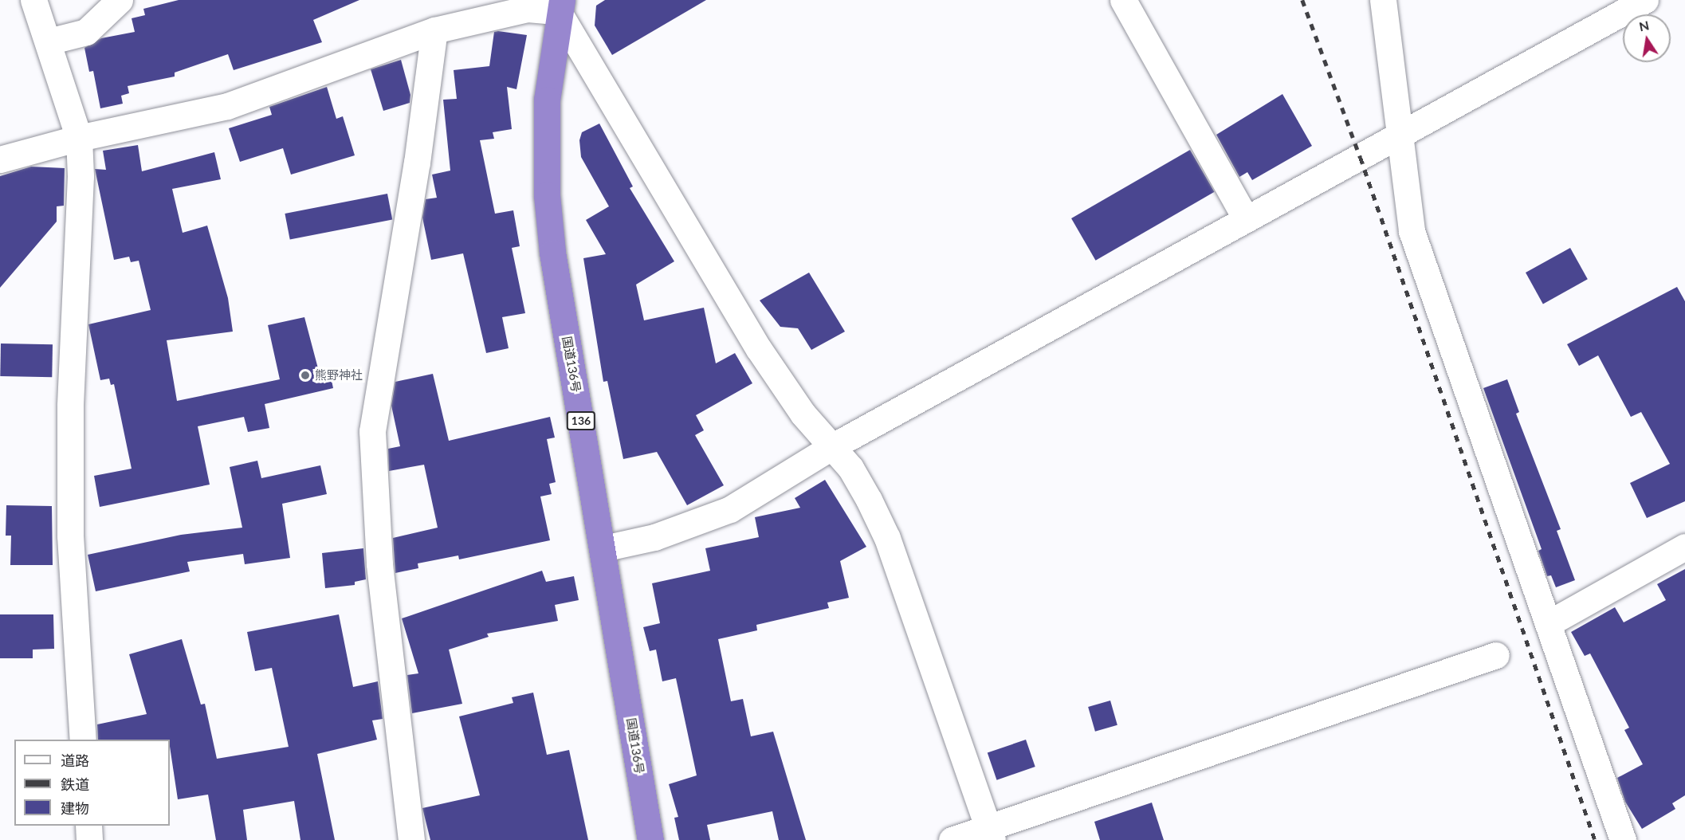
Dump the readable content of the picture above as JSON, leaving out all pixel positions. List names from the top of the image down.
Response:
{
  "streets": {
    "highway": ["国道136号", "136"]
  },
  "places": ["熊野神社"],
  "legend": ["道路", "鉄道", "建物"],
  "north": "top"
}
